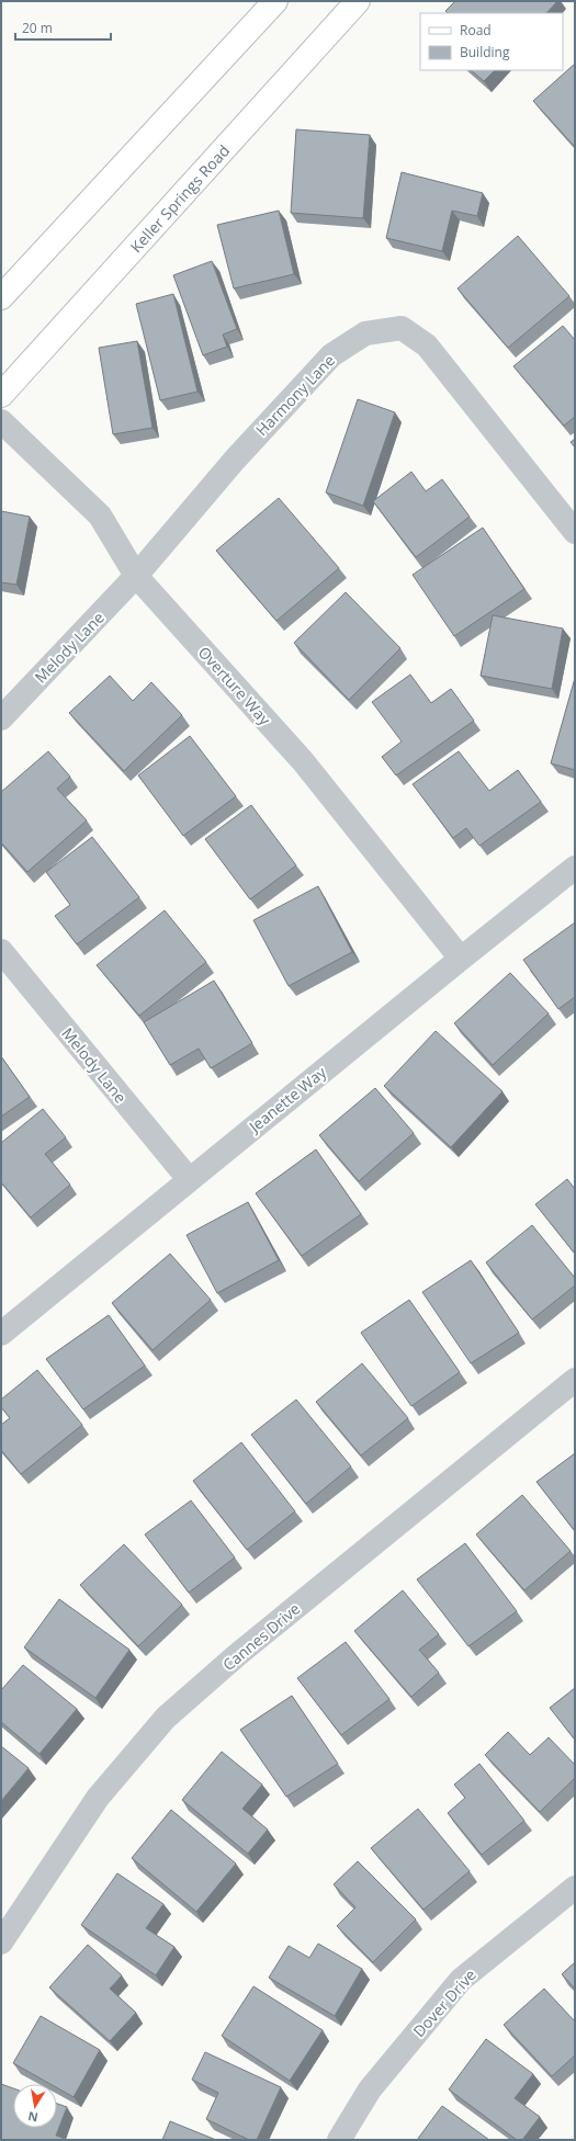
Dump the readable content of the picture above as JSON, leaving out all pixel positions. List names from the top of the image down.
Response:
{
  "streets": {
    "main road": ["Keller Springs Road"],
    "street": [
      "Harmony Lane",
      "Melody Lane",
      "Overture Way",
      "Jeanette Way",
      "Cannes Drive",
      "Dover Drive"
    ]
  },
  "crossings": [
    ["Harmony Lane", "Melody Lane"],
    ["Harmony Lane", "Overture Way"],
    ["Melody Lane", "Overture Way"],
    ["Melody Lane", "Jeanette Way"],
    ["Overture Way", "Jeanette Way"]
  ],
  "legend": ["Road", "Building"],
  "scale_bar": "20 m",
  "north": "bottom"
}
